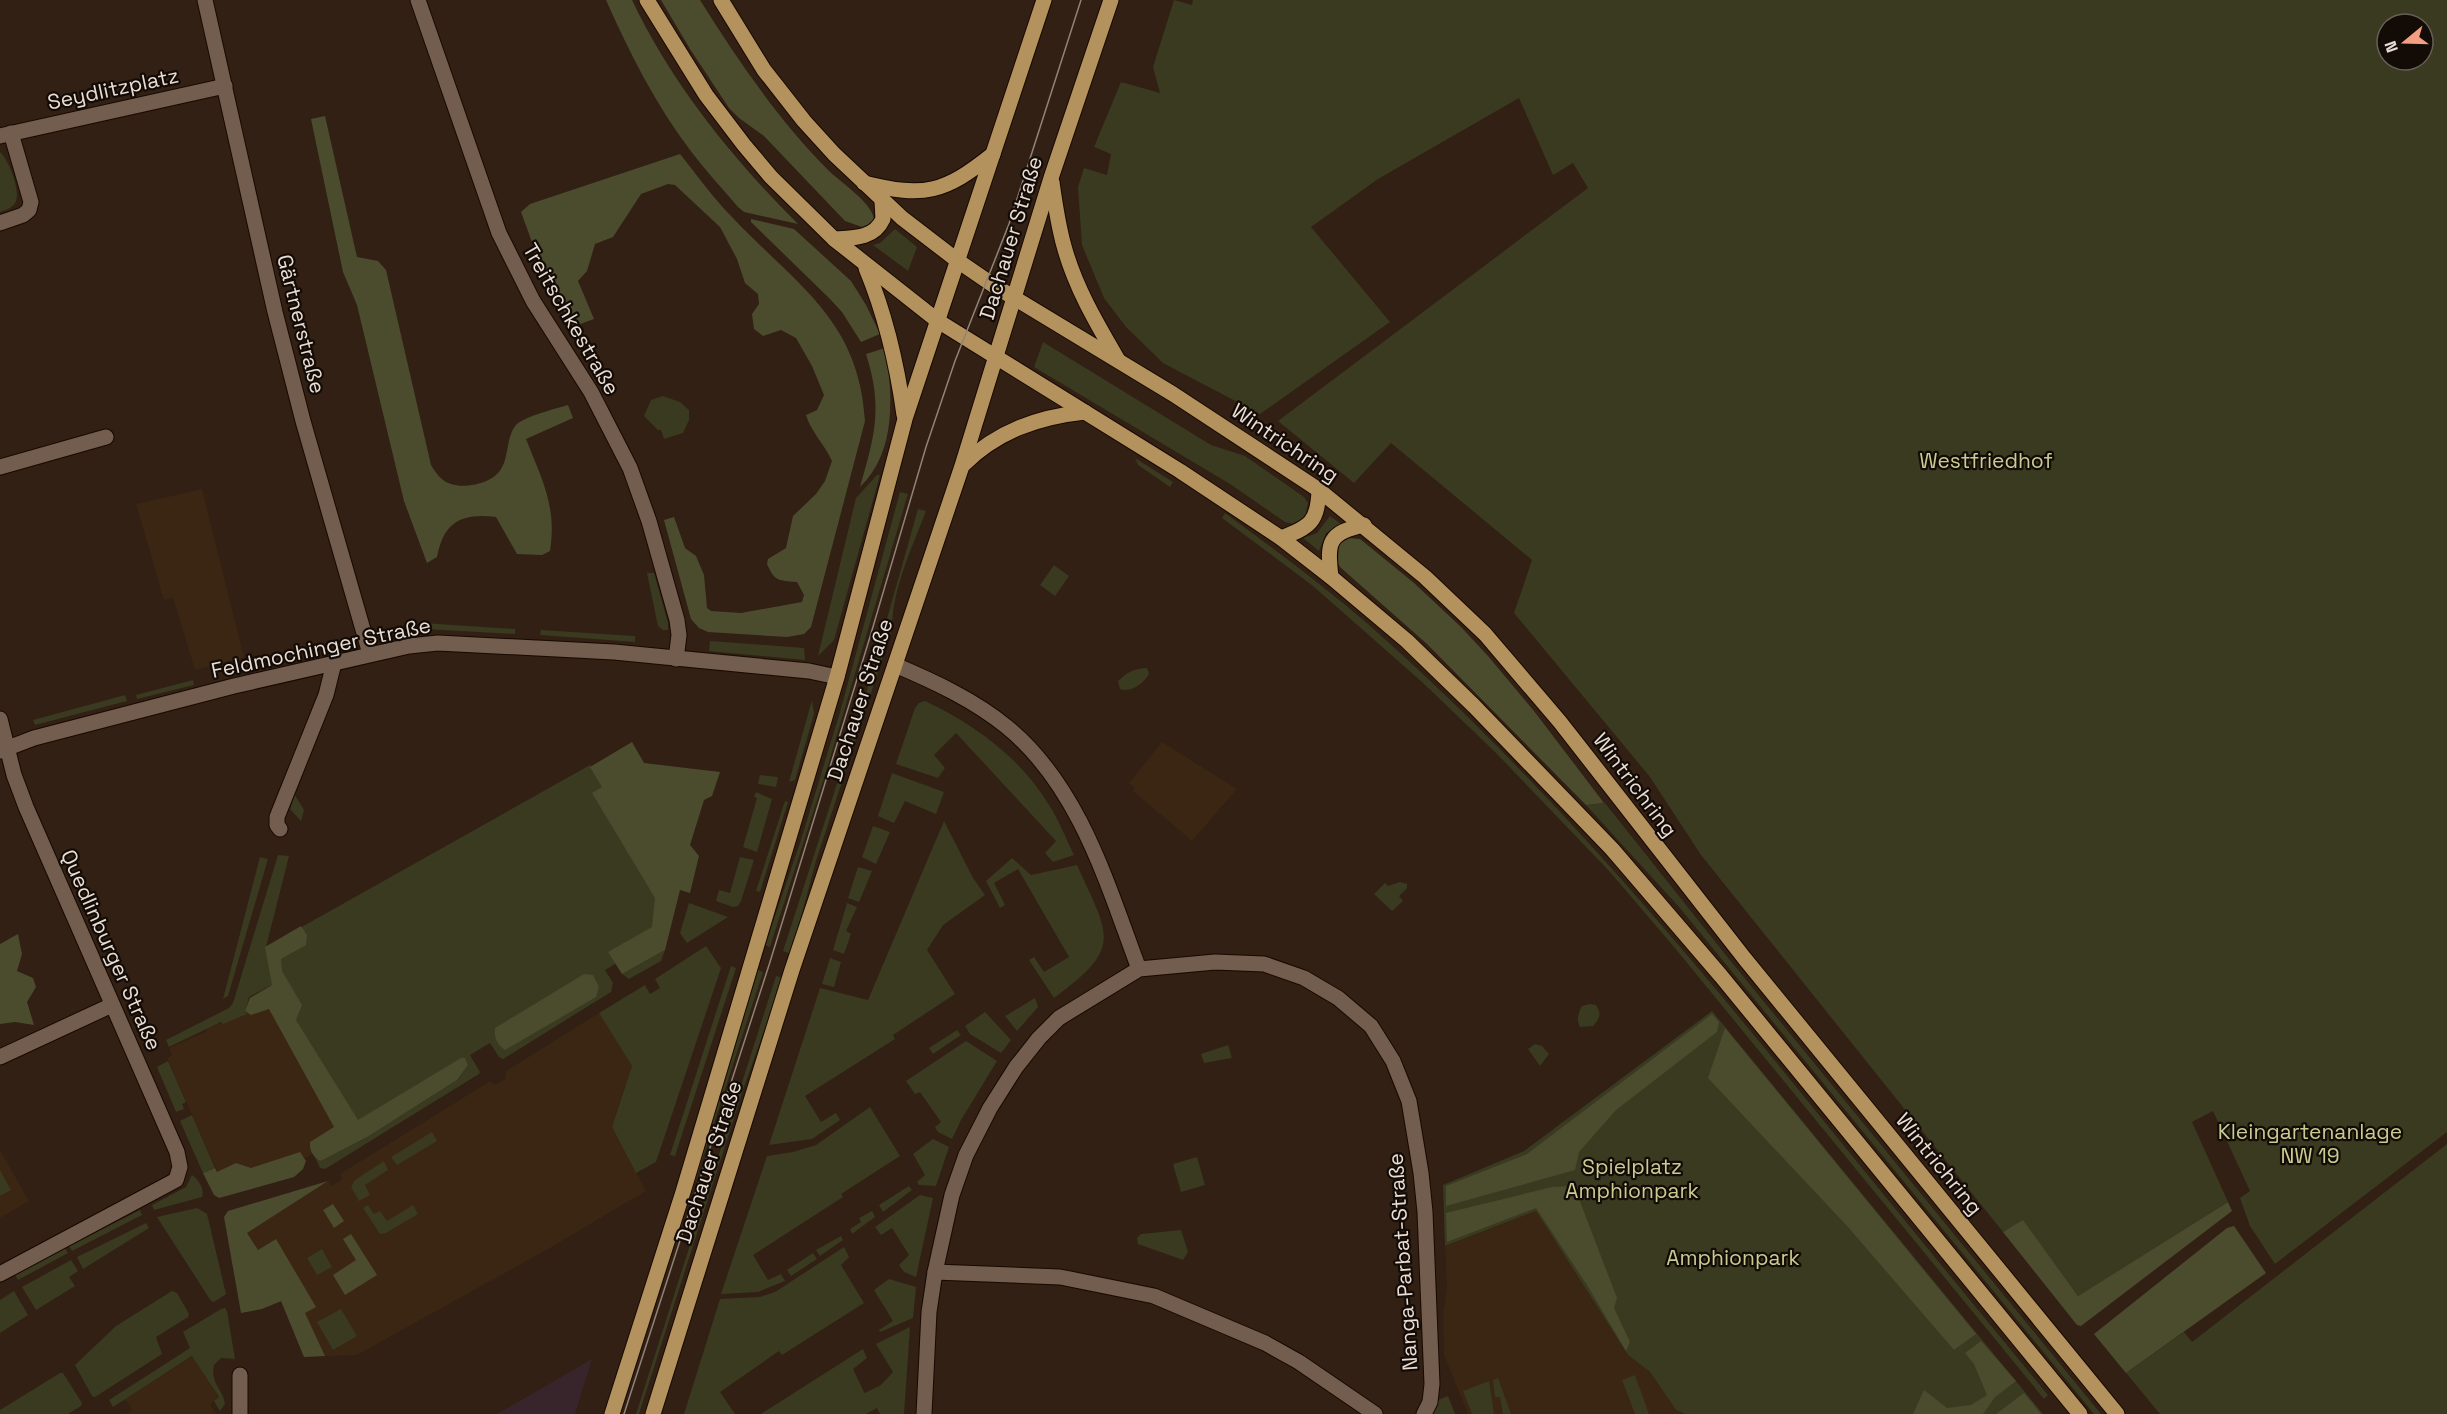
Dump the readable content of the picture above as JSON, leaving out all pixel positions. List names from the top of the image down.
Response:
{
  "streets": {
    "main road": ["Dachauer Straße", "Wintrichring"],
    "street": [
      "Seydlitzplatz",
      "Treitschkestraße",
      "Gärtnerstraße",
      "Feldmochinger Straße",
      "Quedlinburger Straße",
      "Nanga-Parbat-Straße"
    ]
  },
  "crossings": [
    ["Seydlitzplatz", "Gärtnerstraße"],
    ["Dachauer Straße", "Wintrichring"],
    ["Dachauer Straße", "Feldmochinger Straße"],
    ["Treitschkestraße", "Feldmochinger Straße"],
    ["Gärtnerstraße", "Feldmochinger Straße"],
    ["Feldmochinger Straße", "Quedlinburger Straße"]
  ],
  "parks": [
    "Westfriedhof",
    "Kleingartenanlage NW 19",
    "Spielplatz Amphionpark",
    "Amphionpark"
  ],
  "north": "left"
}
